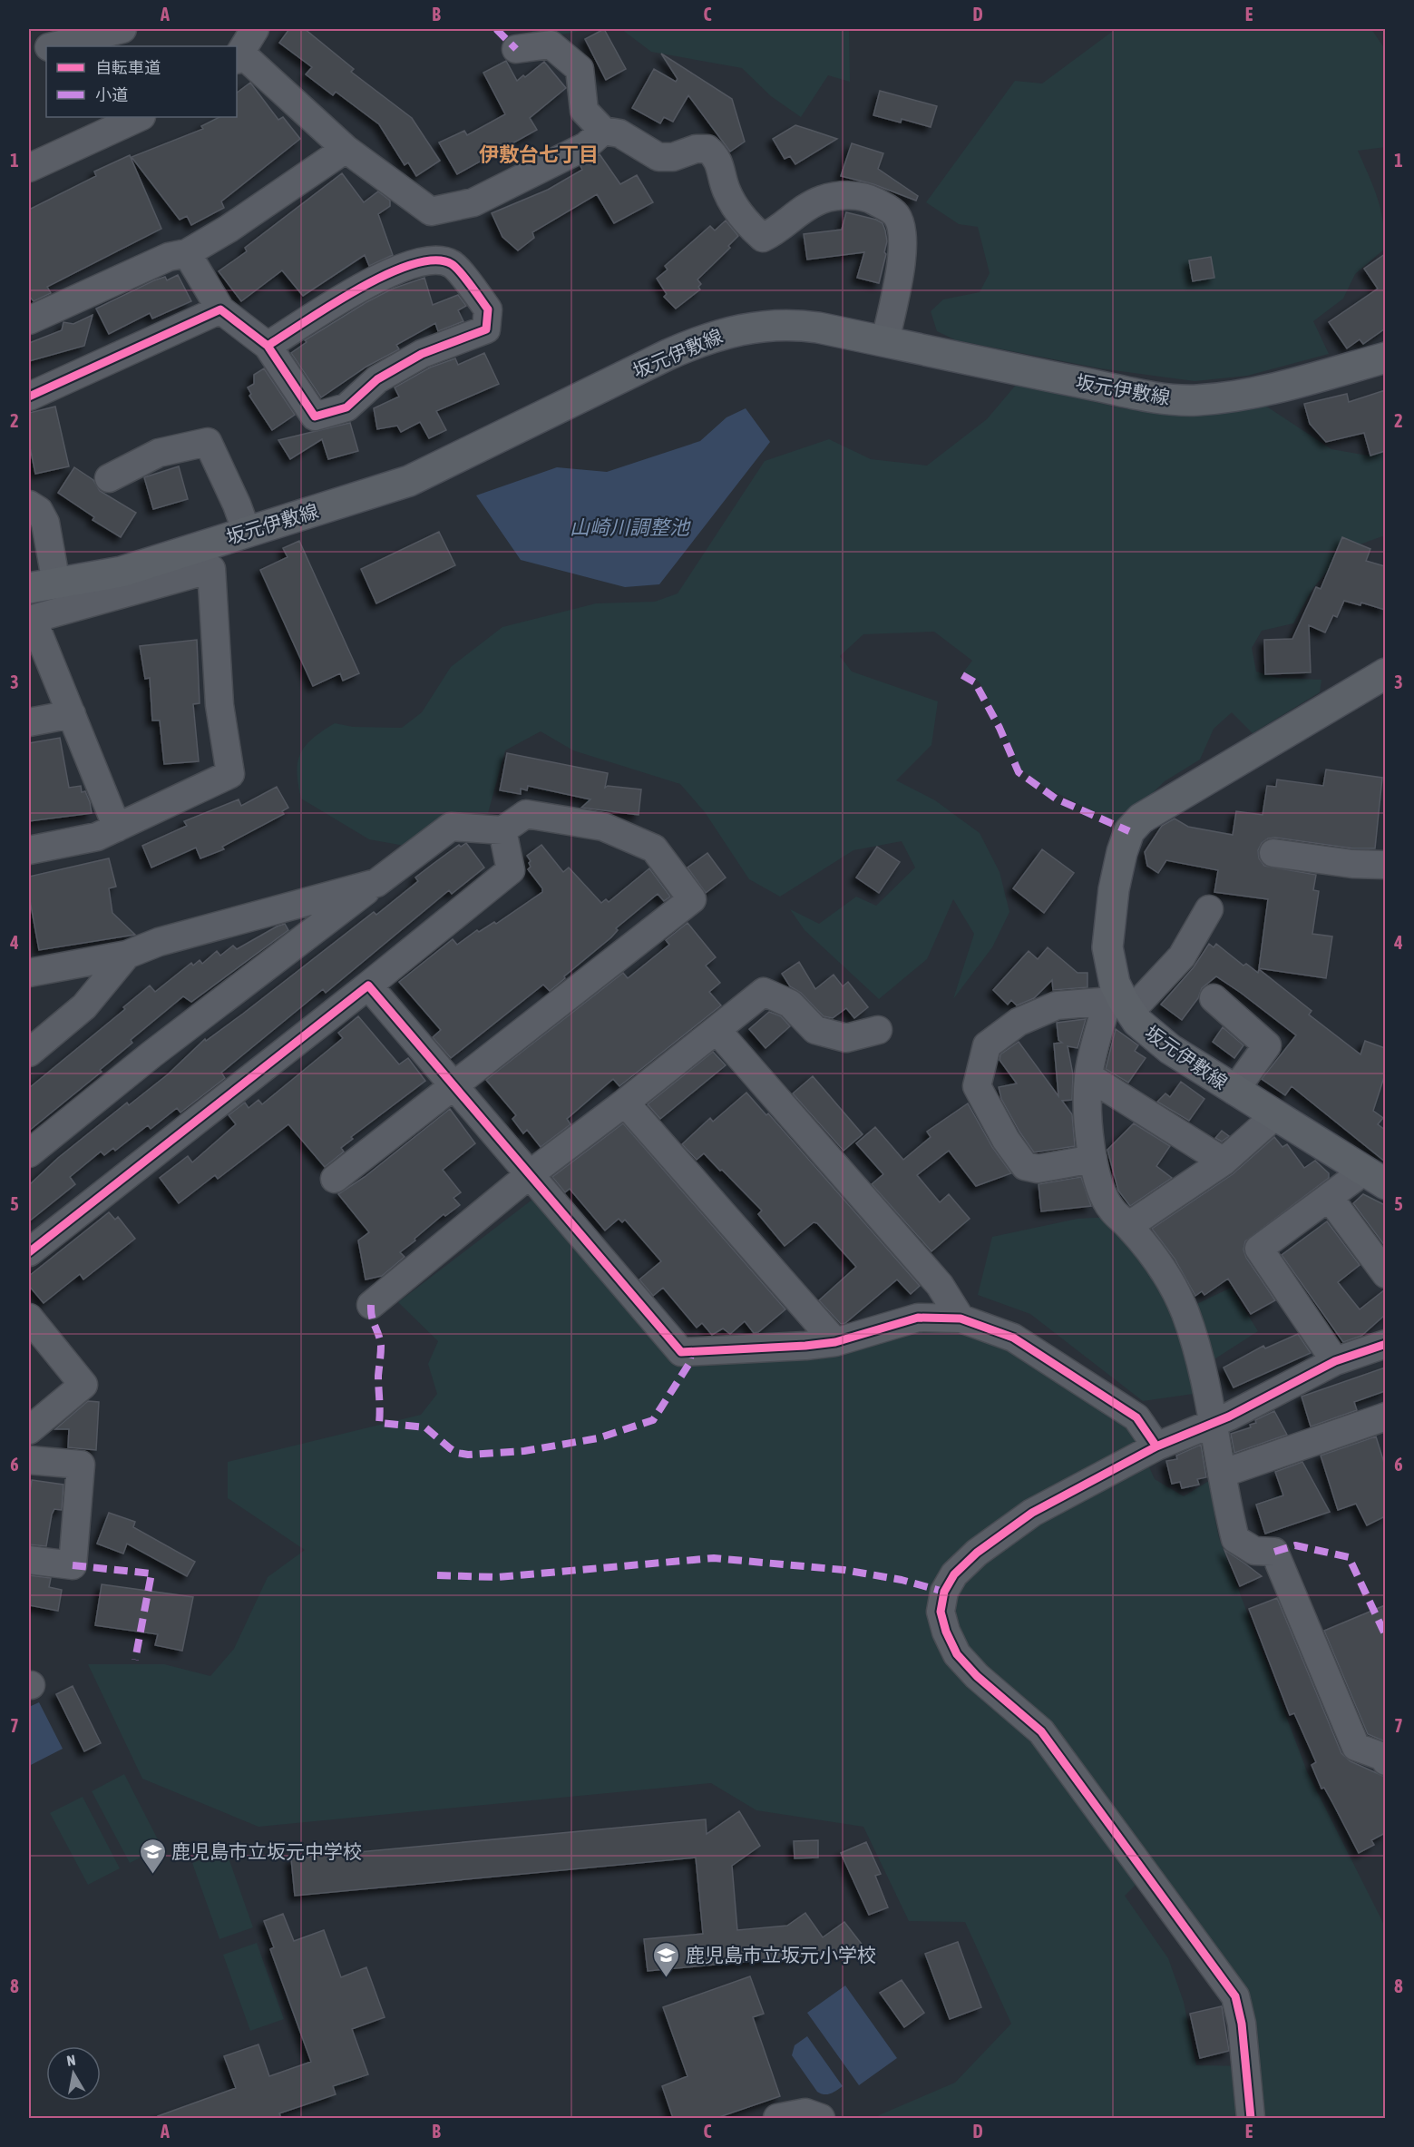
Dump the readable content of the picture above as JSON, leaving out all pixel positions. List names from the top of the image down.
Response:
{
  "streets": {
    "main road": ["坂元伊敷線"]
  },
  "districts": ["伊敷台七丁目"],
  "water": ["山崎川調整池"],
  "places": {
    "school or university": ["鹿児島市立坂元中学校", "鹿児島市立坂元小学校"]
  },
  "legend": ["自転車道", "小道"],
  "north": "top",
  "grid": {
    "columns": [
      "A",
      "B",
      "C",
      "D",
      "E"
    ],
    "rows": [
      "1",
      "2",
      "3",
      "4",
      "5",
      "6",
      "7",
      "8"
    ]
  }
}
